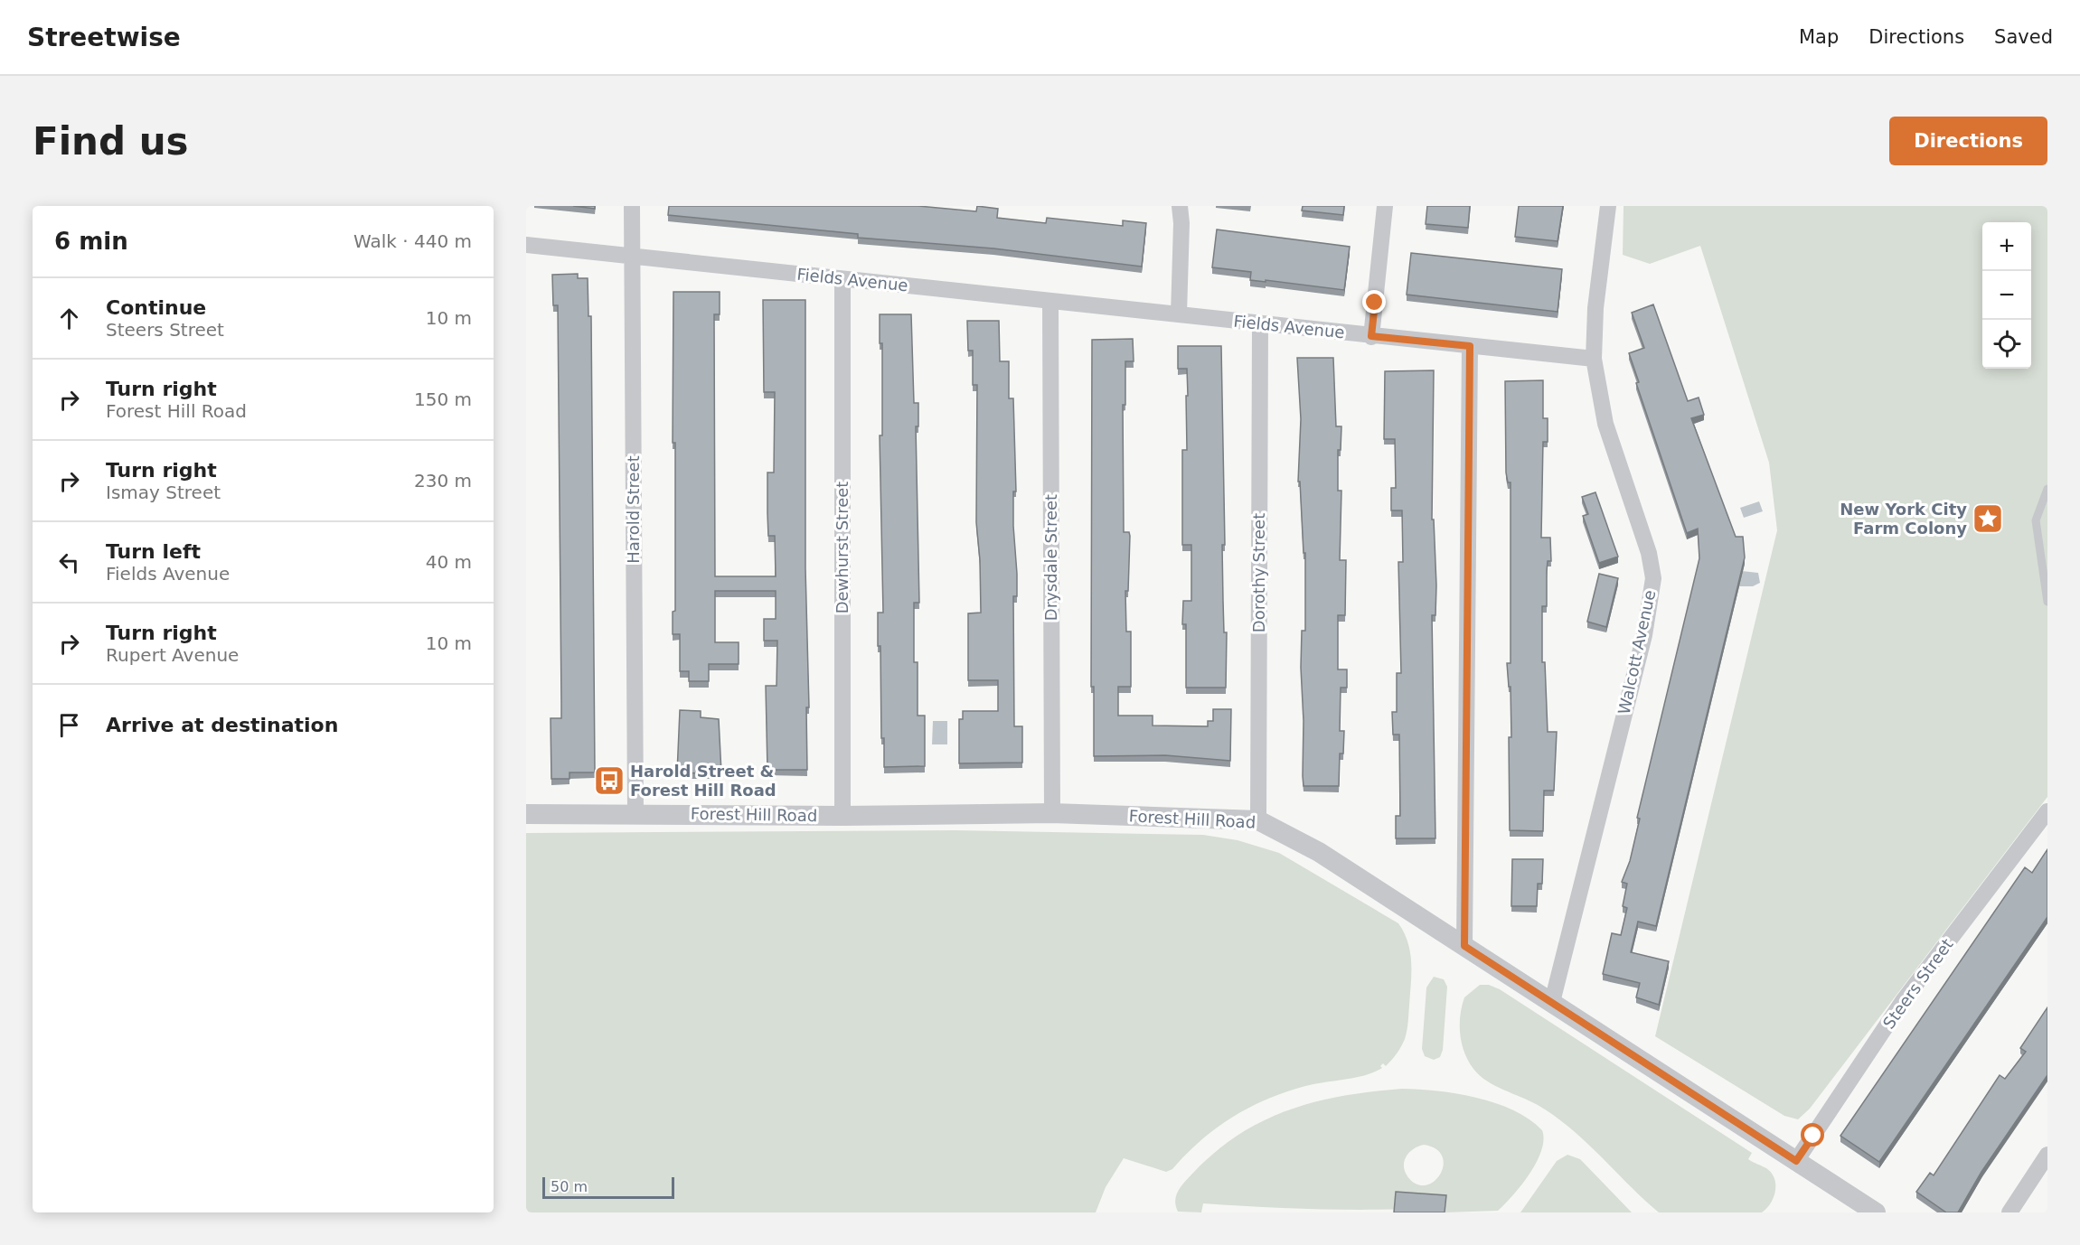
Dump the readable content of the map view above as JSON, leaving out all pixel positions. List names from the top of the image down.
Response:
{
  "streets": {
    "street": [
      "Fields Avenue",
      "Harold Street",
      "Dewhurst Street",
      "Drysdale Street",
      "Dorothy Street",
      "Walcott Avenue",
      "Forest Hill Road",
      "Steers Street"
    ]
  },
  "crossings": [
    ["Fields Avenue", "Harold Street"],
    ["Fields Avenue", "Dewhurst Street"],
    ["Fields Avenue", "Drysdale Street"],
    ["Fields Avenue", "Dorothy Street"],
    ["Fields Avenue", "Walcott Avenue"],
    ["Harold Street", "Forest Hill Road"],
    ["Dewhurst Street", "Forest Hill Road"],
    ["Drysdale Street", "Forest Hill Road"],
    ["Dorothy Street", "Forest Hill Road"],
    ["Walcott Avenue", "Forest Hill Road"],
    ["Forest Hill Road", "Steers Street"]
  ],
  "places": {
    "place": ["New York City Farm Colony"],
    "bus stop": ["Harold Street & Forest Hill Road"]
  },
  "scale_bar": "50 m",
  "page": {
    "header": "Streetwise",
    "nav": ["Map", "Directions", "Saved"],
    "buttons": "Directions",
    "title": "Find us",
    "heading": ["6 min", "Walk · 440 m"],
    "map_buttons": ["+", "−"],
    "list": [
      ["Continue", "Steers Street", "10 m"],
      ["Turn right", "Forest Hill Road", "150 m"],
      ["Turn right", "Ismay Street", "230 m"],
      ["Turn left", "Fields Avenue", "40 m"],
      ["Turn right", "Rupert Avenue", "10 m"],
      "Arrive at destination"
    ],
    "scale": "50 m"
  }
}
